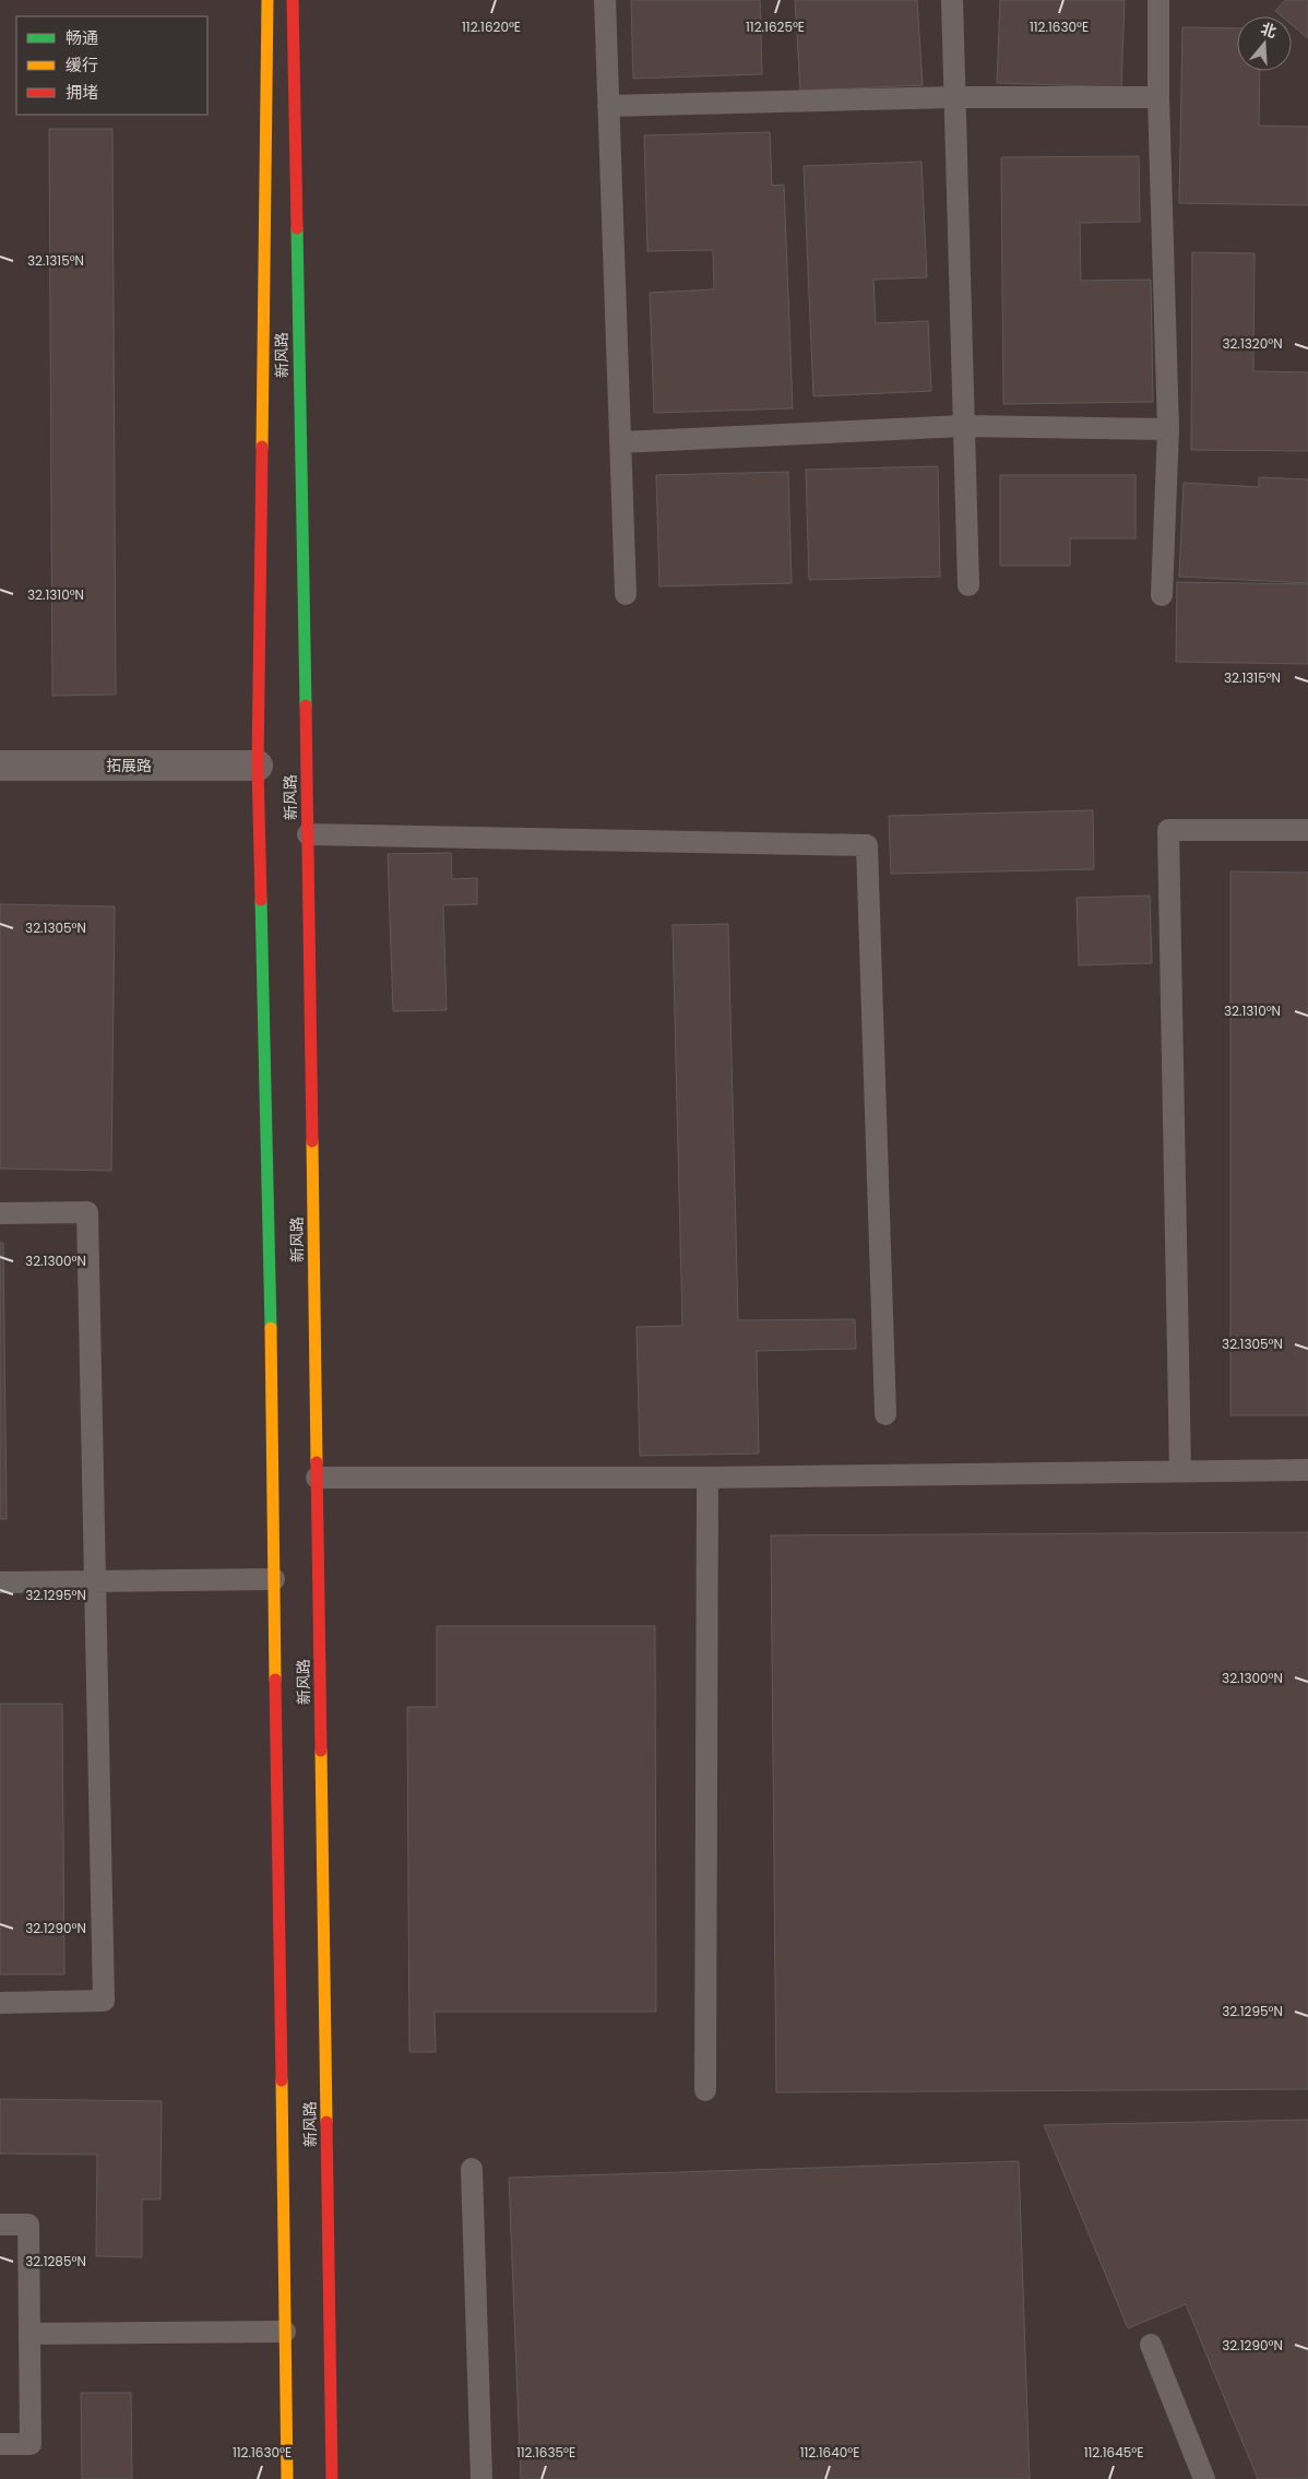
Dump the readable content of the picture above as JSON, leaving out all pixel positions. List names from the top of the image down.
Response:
{
  "streets": {
    "street": ["新风路", "拓展路"]
  },
  "crossings": [
    ["新风路", "拓展路"]
  ],
  "legend": ["畅通", "缓行", "拥堵"],
  "north": "top",
  "coordinates": [
    "112.1620°E",
    "112.1625°E",
    "112.1630°E",
    "32.1315°N",
    "32.1320°N",
    "32.1310°N",
    "32.1305°N",
    "32.1300°N",
    "32.1295°N",
    "32.1290°N",
    "32.1285°N",
    "112.1635°E",
    "112.1640°E",
    "112.1645°E"
  ]
}
